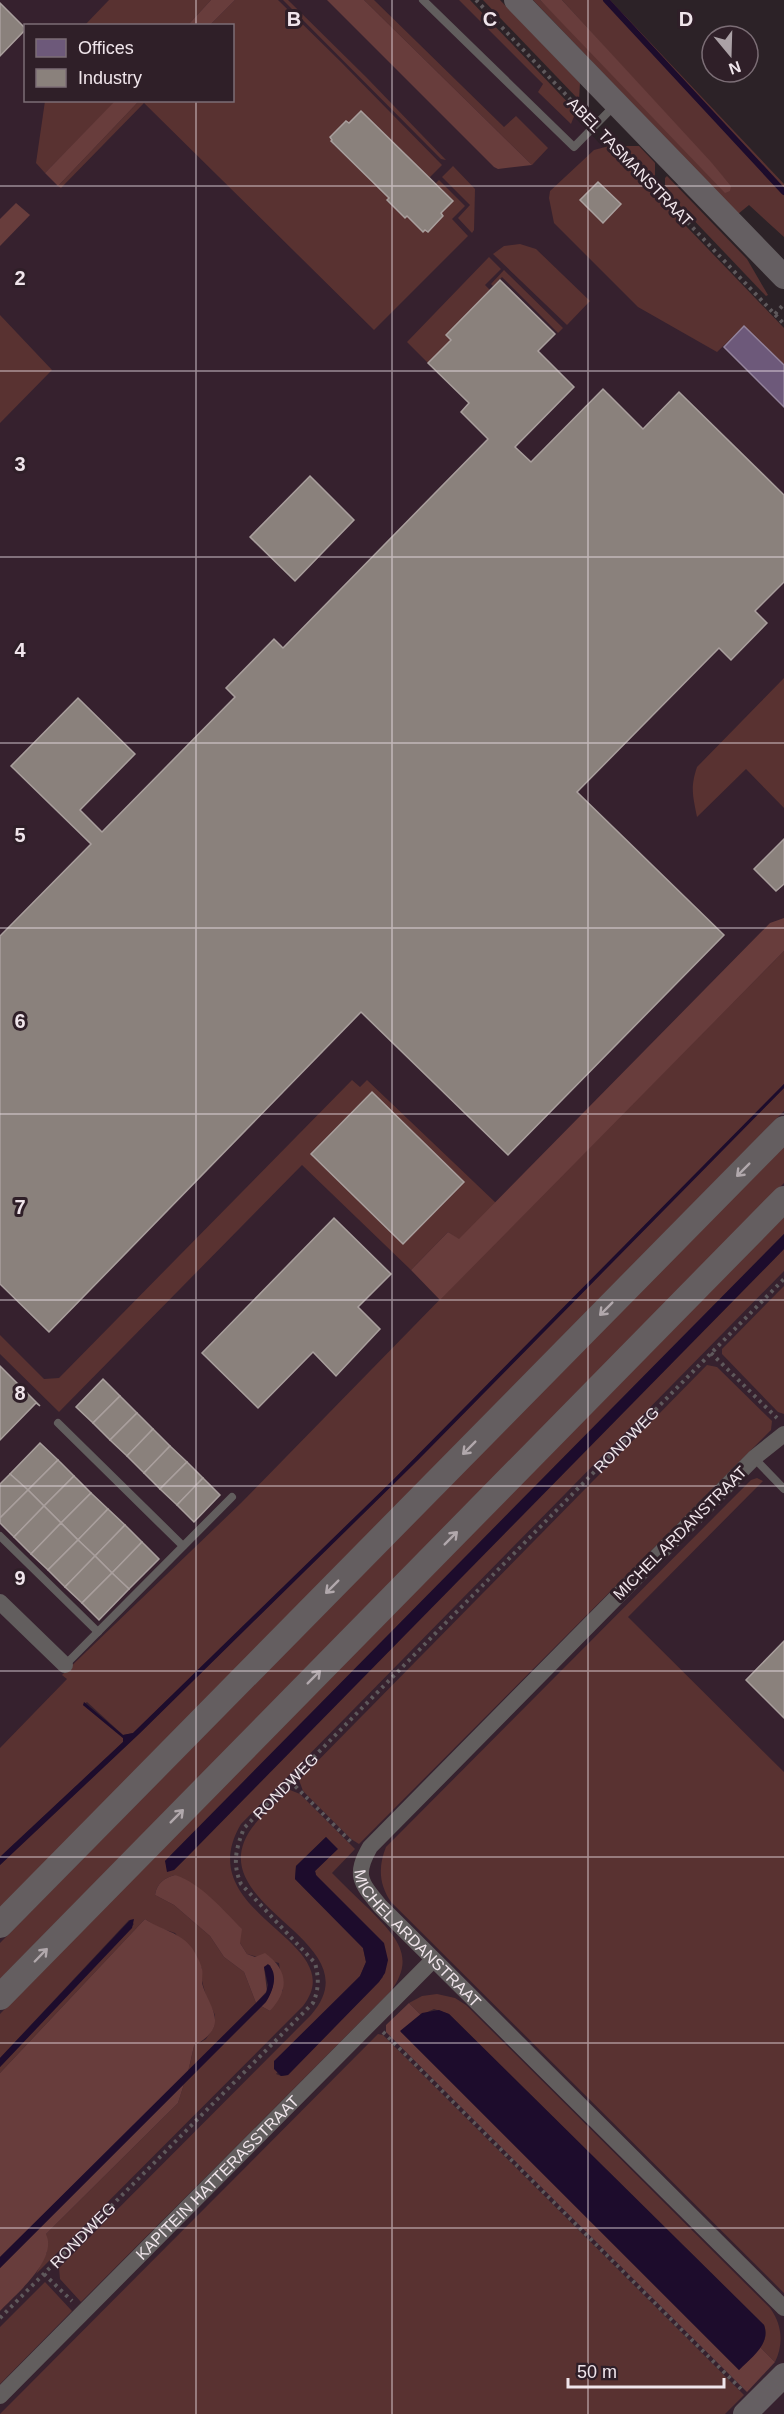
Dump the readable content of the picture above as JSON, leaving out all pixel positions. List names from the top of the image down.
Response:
{
  "streets": {
    "street": ["ABEL TASMANSTRAAT", "MICHEL ARDANSTRAAT", "KAPITEIN HATTERASSTRAAT"],
    "path": ["RONDWEG"]
  },
  "crossings": [
    ["MICHEL ARDANSTRAAT", "KAPITEIN HATTERASSTRAAT"]
  ],
  "legend": ["Offices", "Industry"],
  "scale_bar": "50 m",
  "north": "bottom",
  "grid": {
    "columns": ["B", "C", "D"],
    "rows": [
      "2",
      "3",
      "4",
      "5",
      "6",
      "7",
      "8",
      "9"
    ]
  }
}
